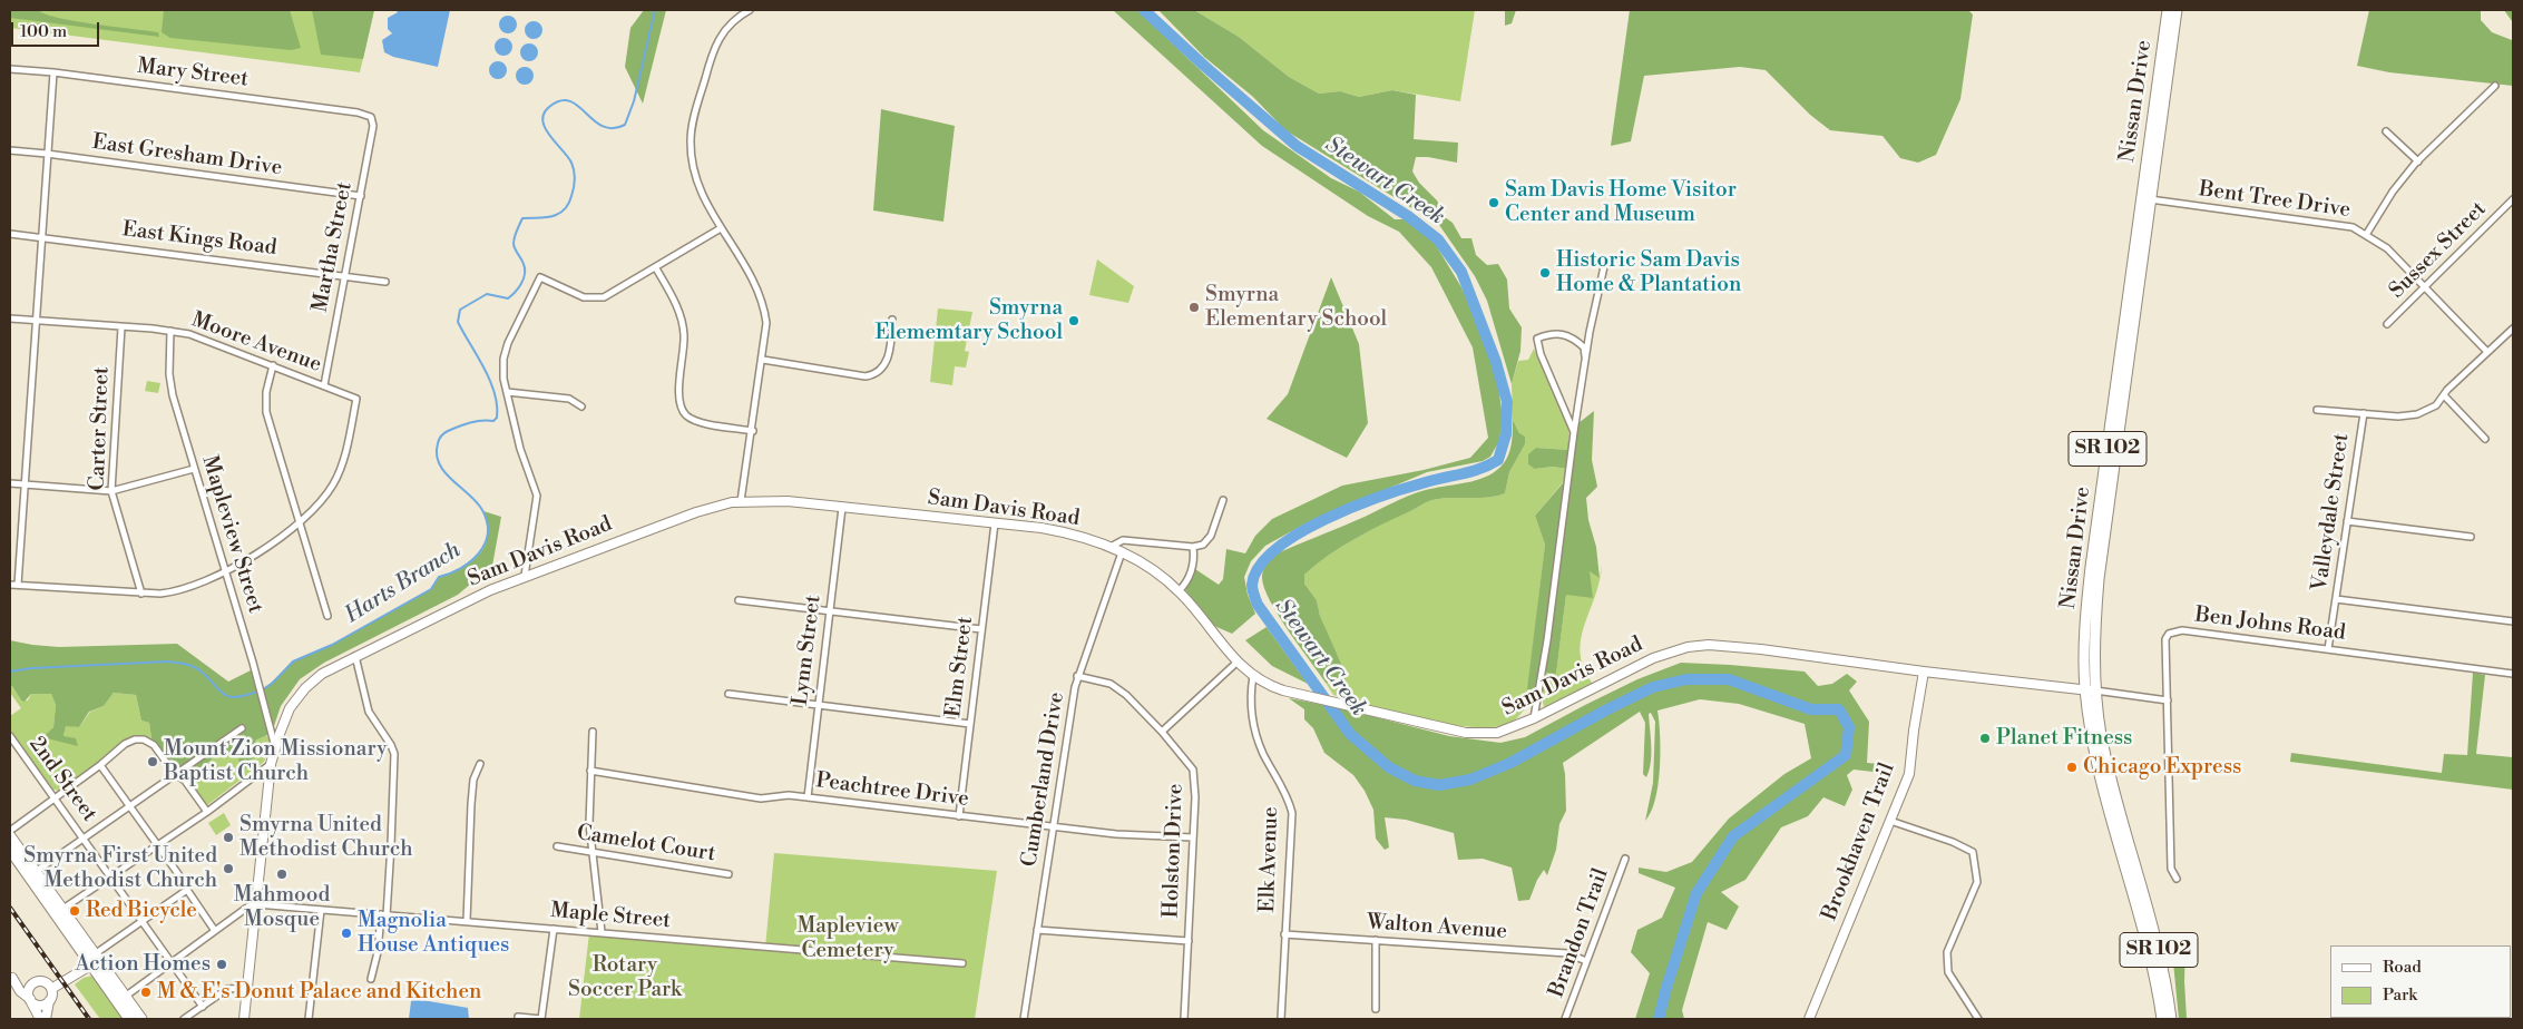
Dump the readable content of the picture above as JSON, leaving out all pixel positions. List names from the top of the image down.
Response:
{
  "streets": {
    "main road": ["Nissan Drive", "SR 102"],
    "street": [
      "Mary Street",
      "East Gresham Drive",
      "Bent Tree Drive",
      "East Kings Road",
      "Martha Street",
      "Sussex Street",
      "Moore Avenue",
      "Carter Street",
      "Sam Davis Road",
      "Valleydale Street",
      "Mapleview Street",
      "Ben Johns Road",
      "Lynn Street",
      "Elm Street",
      "2nd Street",
      "Cumberland Drive",
      "Peachtree Drive",
      "Brookhaven Trail",
      "Camelot Court",
      "Holston Drive",
      "Elk Avenue",
      "Maple Street",
      "Walton Avenue",
      "Brandon Trail"
    ]
  },
  "crossings": [
    ["Mary Street", "Martha Street"],
    ["Nissan Drive", "Bent Tree Drive"],
    ["Nissan Drive", "Sam Davis Road"],
    ["East Gresham Drive", "Martha Street"],
    ["Bent Tree Drive", "Sussex Street"],
    ["East Kings Road", "Martha Street"],
    ["Martha Street", "Moore Avenue"],
    ["Moore Avenue", "Carter Street"],
    ["Moore Avenue", "Mapleview Street"],
    ["Sam Davis Road", "Mapleview Street"],
    ["Sam Davis Road", "Lynn Street"],
    ["Sam Davis Road", "Elm Street"],
    ["Sam Davis Road", "Cumberland Drive"],
    ["Sam Davis Road", "Brookhaven Trail"],
    ["Sam Davis Road", "Elk Avenue"],
    ["Sam Davis Road", "Maple Street"],
    ["Valleydale Street", "Ben Johns Road"],
    ["Lynn Street", "Peachtree Drive"],
    ["Elm Street", "Peachtree Drive"],
    ["Cumberland Drive", "Peachtree Drive"],
    ["Cumberland Drive", "Holston Drive"],
    ["Peachtree Drive", "Holston Drive"],
    ["Elk Avenue", "Walton Avenue"],
    ["Walton Avenue", "Brandon Trail"]
  ],
  "water": ["Stewart Creek", "Harts Branch"],
  "parks": ["Mapleview Cemetery", "Rotary Soccer Park"],
  "places": [
    "Sam Davis Home Visitor Center and Museum",
    "Historic Sam Davis Home & Plantation",
    "Smyrna Elementary School",
    "Smyrna Elememtary School",
    "Planet Fitness",
    "Mount Zion Missionary Baptist Church",
    "Chicago Express",
    "Smyrna United Methodist Church",
    "Smyrna First United Methodist Church",
    "Mahmood Mosque",
    "Red Bicycle",
    "Magnolia House Antiques",
    "Action Homes",
    "M & E's Donut Palace and Kitchen"
  ],
  "legend": ["Road", "Park"],
  "scale_bar": "100 m"
}
